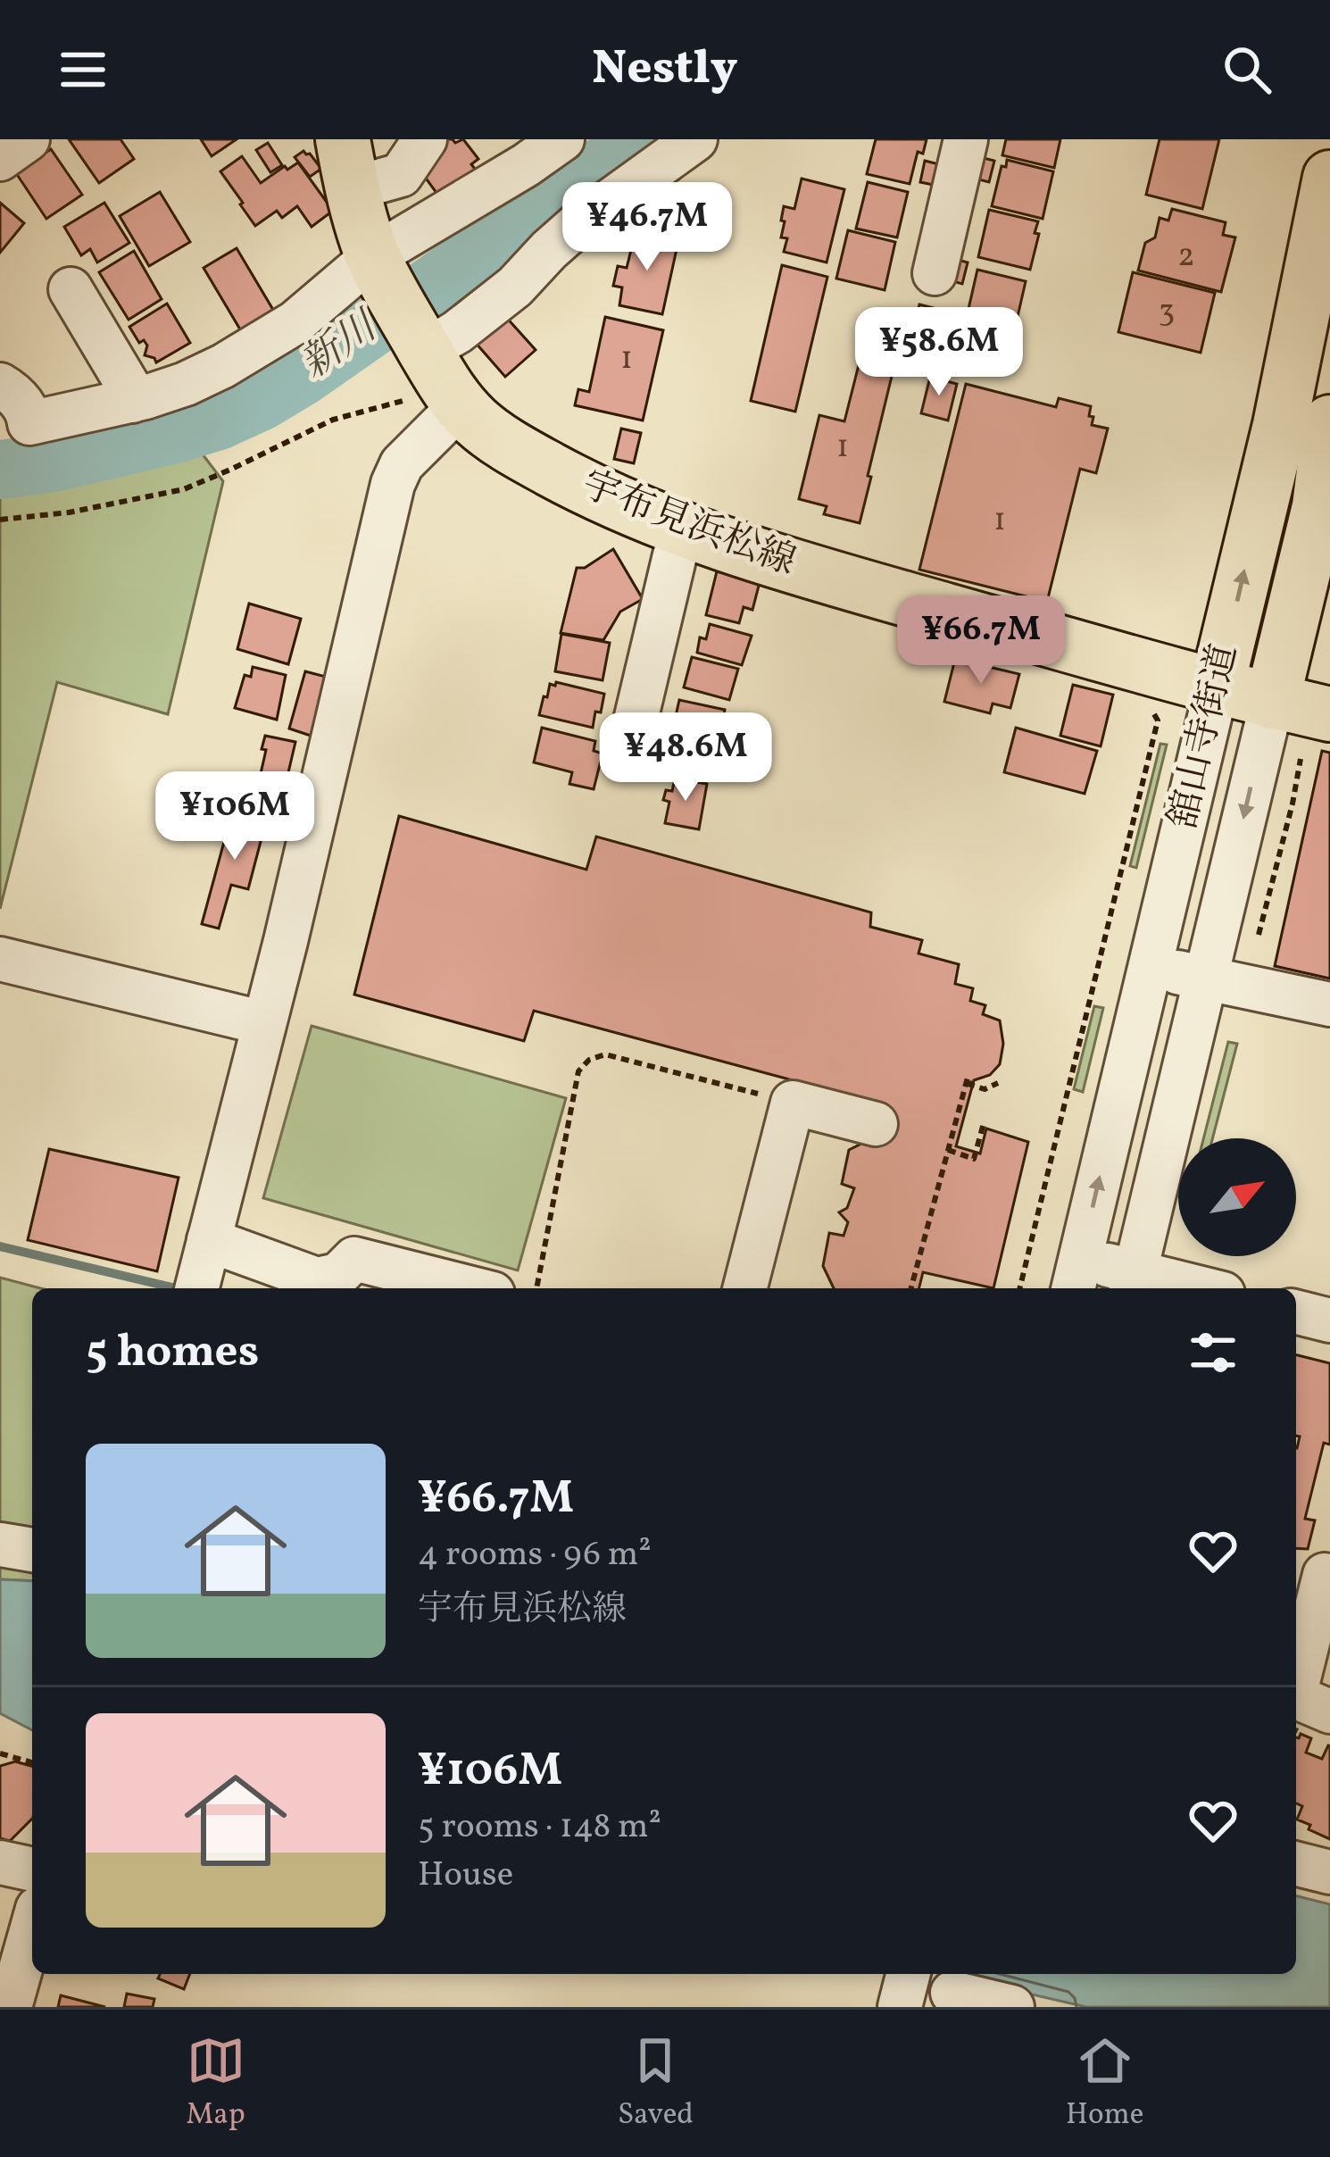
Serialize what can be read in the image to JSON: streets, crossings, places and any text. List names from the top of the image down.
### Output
{
  "streets": {
    "main road": ["宇布見浜松線", "舘山寺街道"]
  },
  "crossings": [
    ["宇布見浜松線", "舘山寺街道"]
  ],
  "water": ["新川"],
  "house_numbers": [
    "2",
    "3",
    "1",
    "1",
    "1"
  ],
  "north": "top right",
  "page": {
    "header": "Nestly",
    "price": [
      "¥46.7M",
      "¥58.6M",
      "¥66.7M",
      "¥48.6M",
      "¥106M"
    ],
    "heading": "5 homes",
    "list": [
      {
        "name": "¥66.7M",
        "note": "4 rooms · 96 m² · 宇布見浜松線"
      },
      {
        "name": "¥106M",
        "note": "5 rooms · 148 m² · House"
      }
    ],
    "tabs": ["Map", "Saved", "Home"]
  }
}
